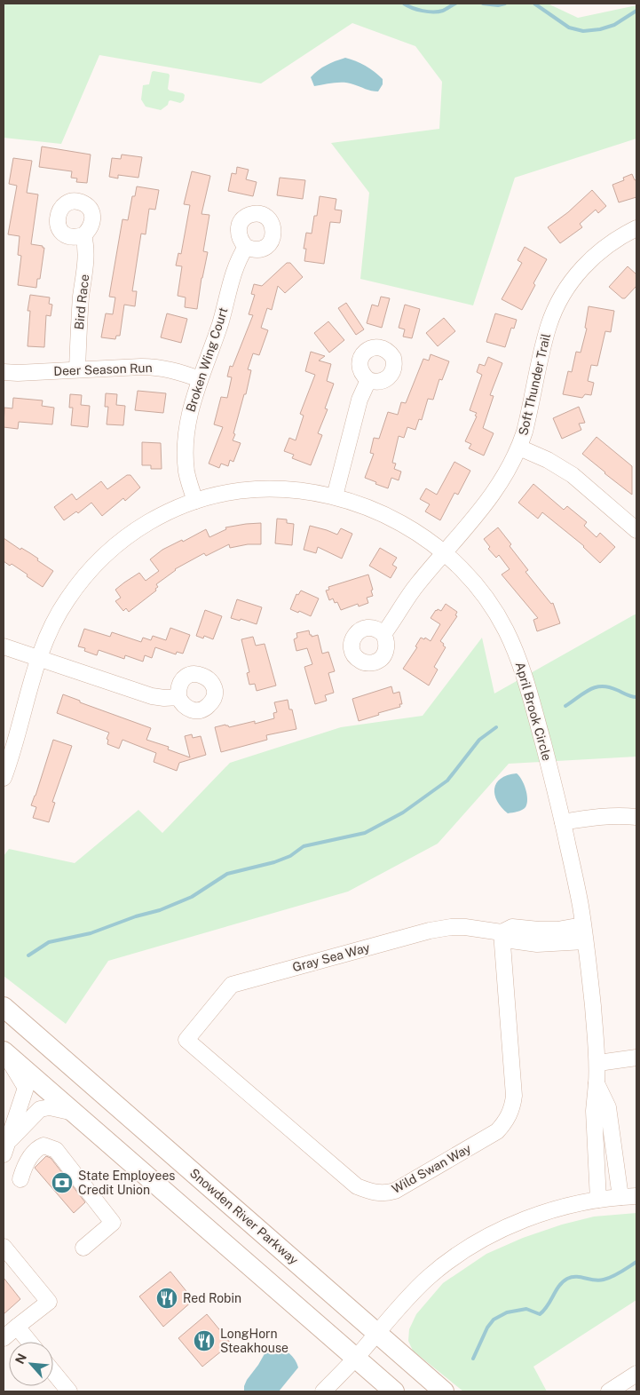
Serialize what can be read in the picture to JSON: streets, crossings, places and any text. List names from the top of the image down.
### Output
{
  "streets": {
    "main road": ["Snowden River Parkway"],
    "street": [
      "Bird Race",
      "Broken Wing Court",
      "Deer Season Run",
      "Soft Thunder Trail",
      "April Brook Circle",
      "Gray Sea Way",
      "Wild Swan Way"
    ]
  },
  "crossings": [
    ["Bird Race", "Deer Season Run"],
    ["Broken Wing Court", "Deer Season Run"],
    ["Broken Wing Court", "April Brook Circle"],
    ["Soft Thunder Trail", "April Brook Circle"],
    ["April Brook Circle", "Gray Sea Way"],
    ["Gray Sea Way", "Wild Swan Way"]
  ],
  "places": {
    "bank": ["State Employees Credit Union"],
    "restaurant": ["Red Robin", "LongHorn Steakhouse"]
  },
  "north": "top left"
}
